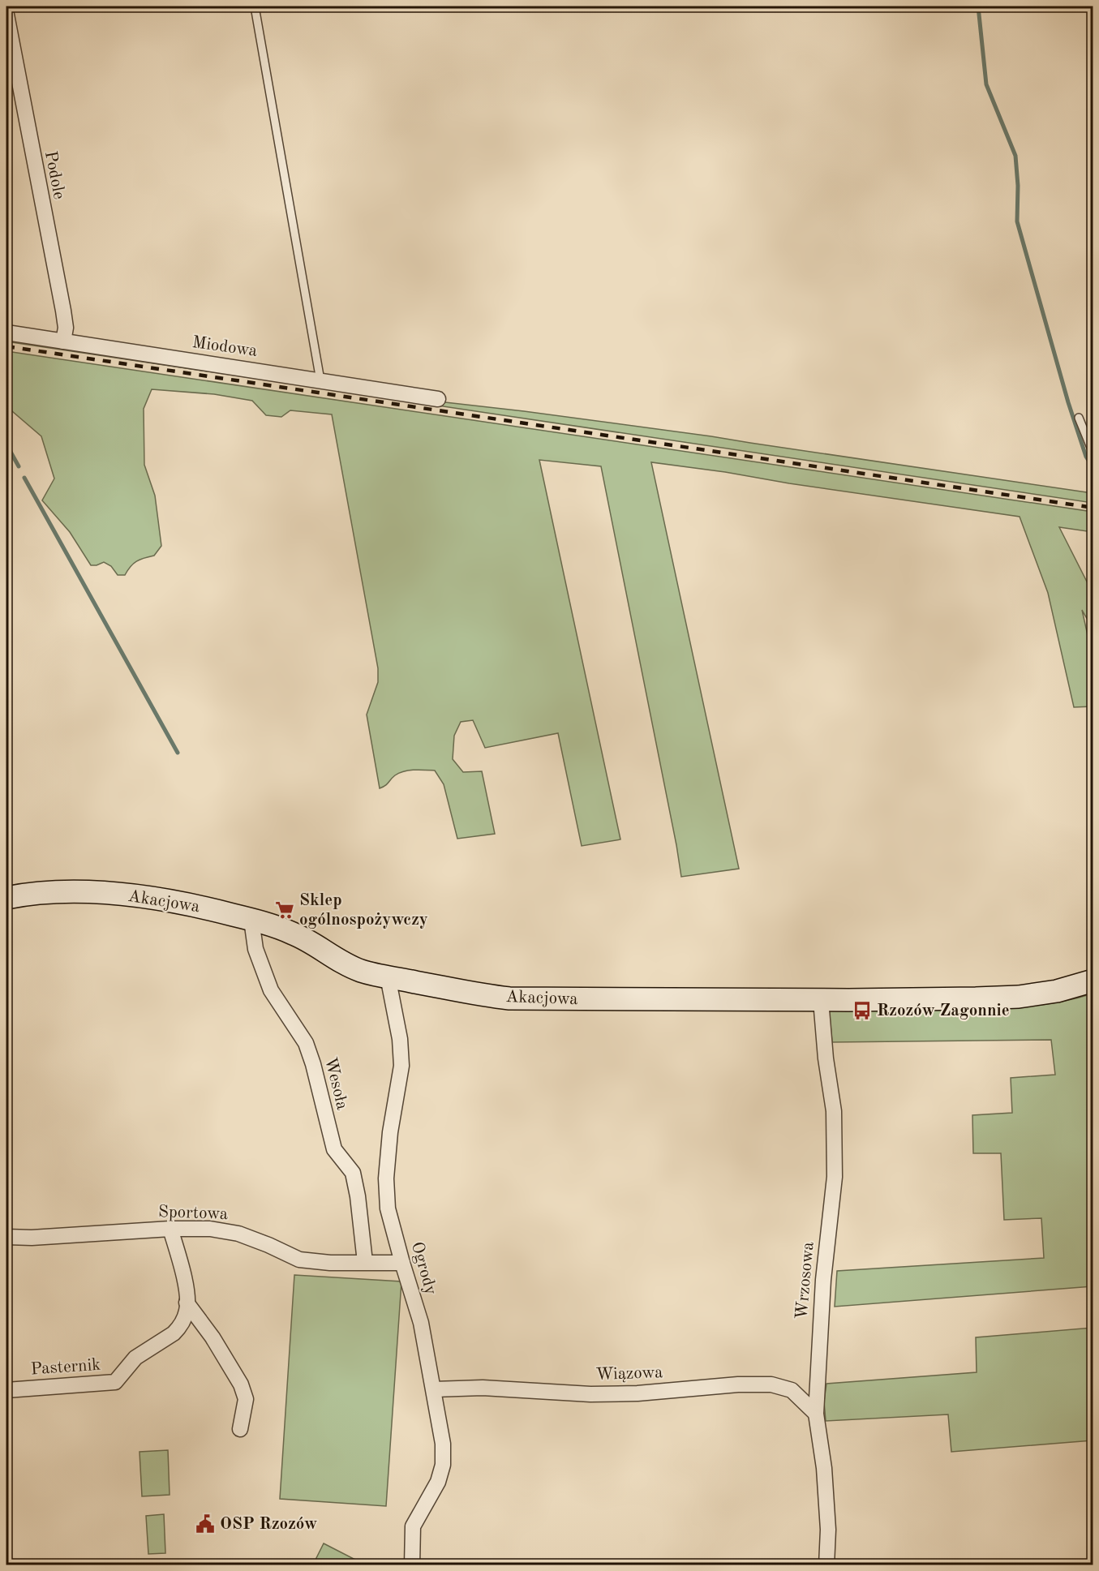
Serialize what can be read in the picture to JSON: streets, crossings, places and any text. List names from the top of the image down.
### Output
{
  "streets": {
    "street": [
      "Podole",
      "Miodowa",
      "Akacjowa",
      "Wesoła",
      "Sportowa",
      "Ogrody",
      "Wrzosowa",
      "Pasternik",
      "Wiązowa"
    ]
  },
  "crossings": [
    ["Podole", "Miodowa"],
    ["Akacjowa", "Wesoła"],
    ["Akacjowa", "Ogrody"],
    ["Akacjowa", "Wrzosowa"],
    ["Wesoła", "Sportowa"],
    ["Sportowa", "Ogrody"],
    ["Sportowa", "Pasternik"],
    ["Ogrody", "Wiązowa"],
    ["Wrzosowa", "Wiązowa"]
  ],
  "places": {
    "supermarket": ["Sklep ogólnospożywczy"],
    "bus stop": ["Rzozów Zagonnie"],
    "public building": ["OSP Rzozów"]
  }
}
